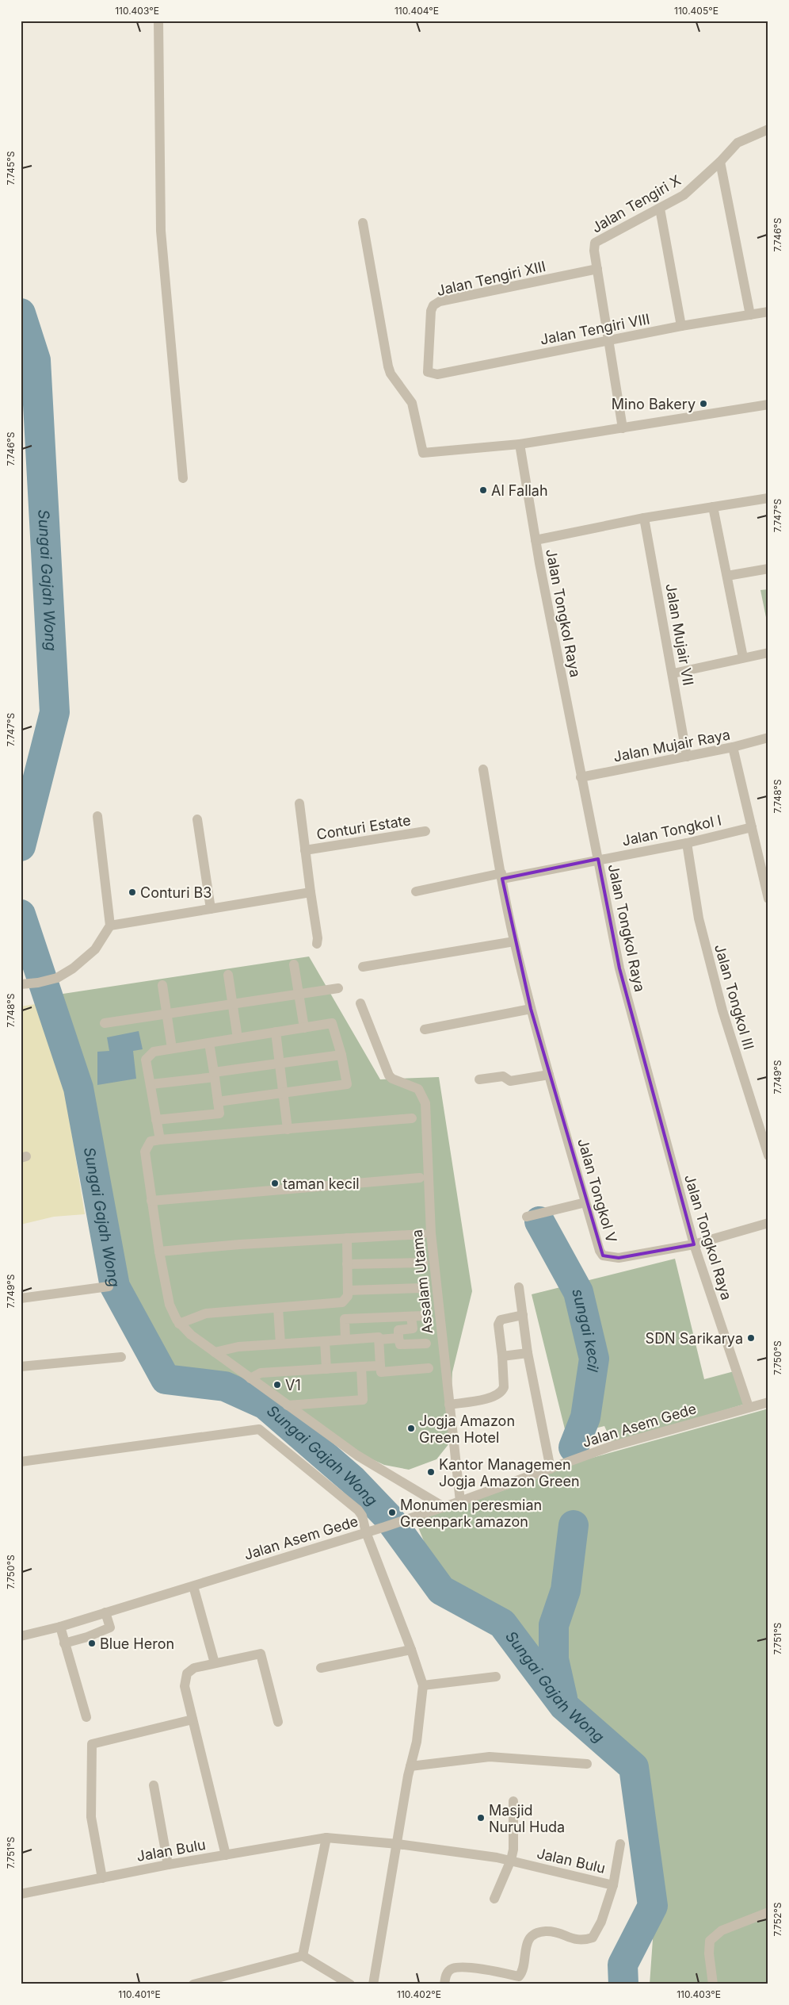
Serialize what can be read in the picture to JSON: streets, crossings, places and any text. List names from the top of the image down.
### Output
{
  "streets": {
    "street": [
      "Jalan Tengiri X",
      "Jalan Tengiri XIII",
      "Jalan Tengiri VIII",
      "Jalan Tongkol Raya",
      "Jalan Mujair VII",
      "Jalan Mujair Raya",
      "Conturi Estate",
      "Jalan Tongkol I",
      "Jalan Tongkol III",
      "Jalan Tongkol V",
      "Assalam Utama",
      "Jalan Asem Gede",
      "Jalan Bulu"
    ]
  },
  "crossings": [
    ["Jalan Tengiri X", "Jalan Tengiri XIII"],
    ["Jalan Tengiri XIII", "Jalan Tengiri VIII"],
    ["Jalan Tongkol Raya", "Jalan Mujair Raya"],
    ["Jalan Tongkol Raya", "Jalan Tongkol I"],
    ["Jalan Tongkol Raya", "Jalan Tongkol V"],
    ["Jalan Tongkol Raya", "Jalan Asem Gede"],
    ["Jalan Mujair VII", "Jalan Mujair Raya"],
    ["Jalan Tongkol I", "Jalan Tongkol III"],
    ["Jalan Tongkol I", "Jalan Tongkol V"],
    ["Assalam Utama", "Jalan Asem Gede"]
  ],
  "water": ["Sungai Gajah Wong", "sungai kecil"],
  "places": [
    "Mino Bakery",
    "Al Fallah",
    "Conturi B3",
    "taman kecil",
    "SDN Sarikarya",
    "V1",
    "Jogja Amazon Green Hotel",
    "Kantor Managemen Jogja Amazon Green",
    "Monumen peresmian Greenpark amazon",
    "Blue Heron",
    "Masjid Nurul Huda"
  ],
  "coordinates": [
    "110.403°E",
    "110.404°E",
    "110.405°E",
    "7.745°S",
    "7.746°S",
    "7.747°S",
    "7.748°S",
    "7.749°S",
    "7.750°S",
    "7.751°S",
    "7.752°S",
    "110.401°E",
    "110.402°E"
  ]
}
